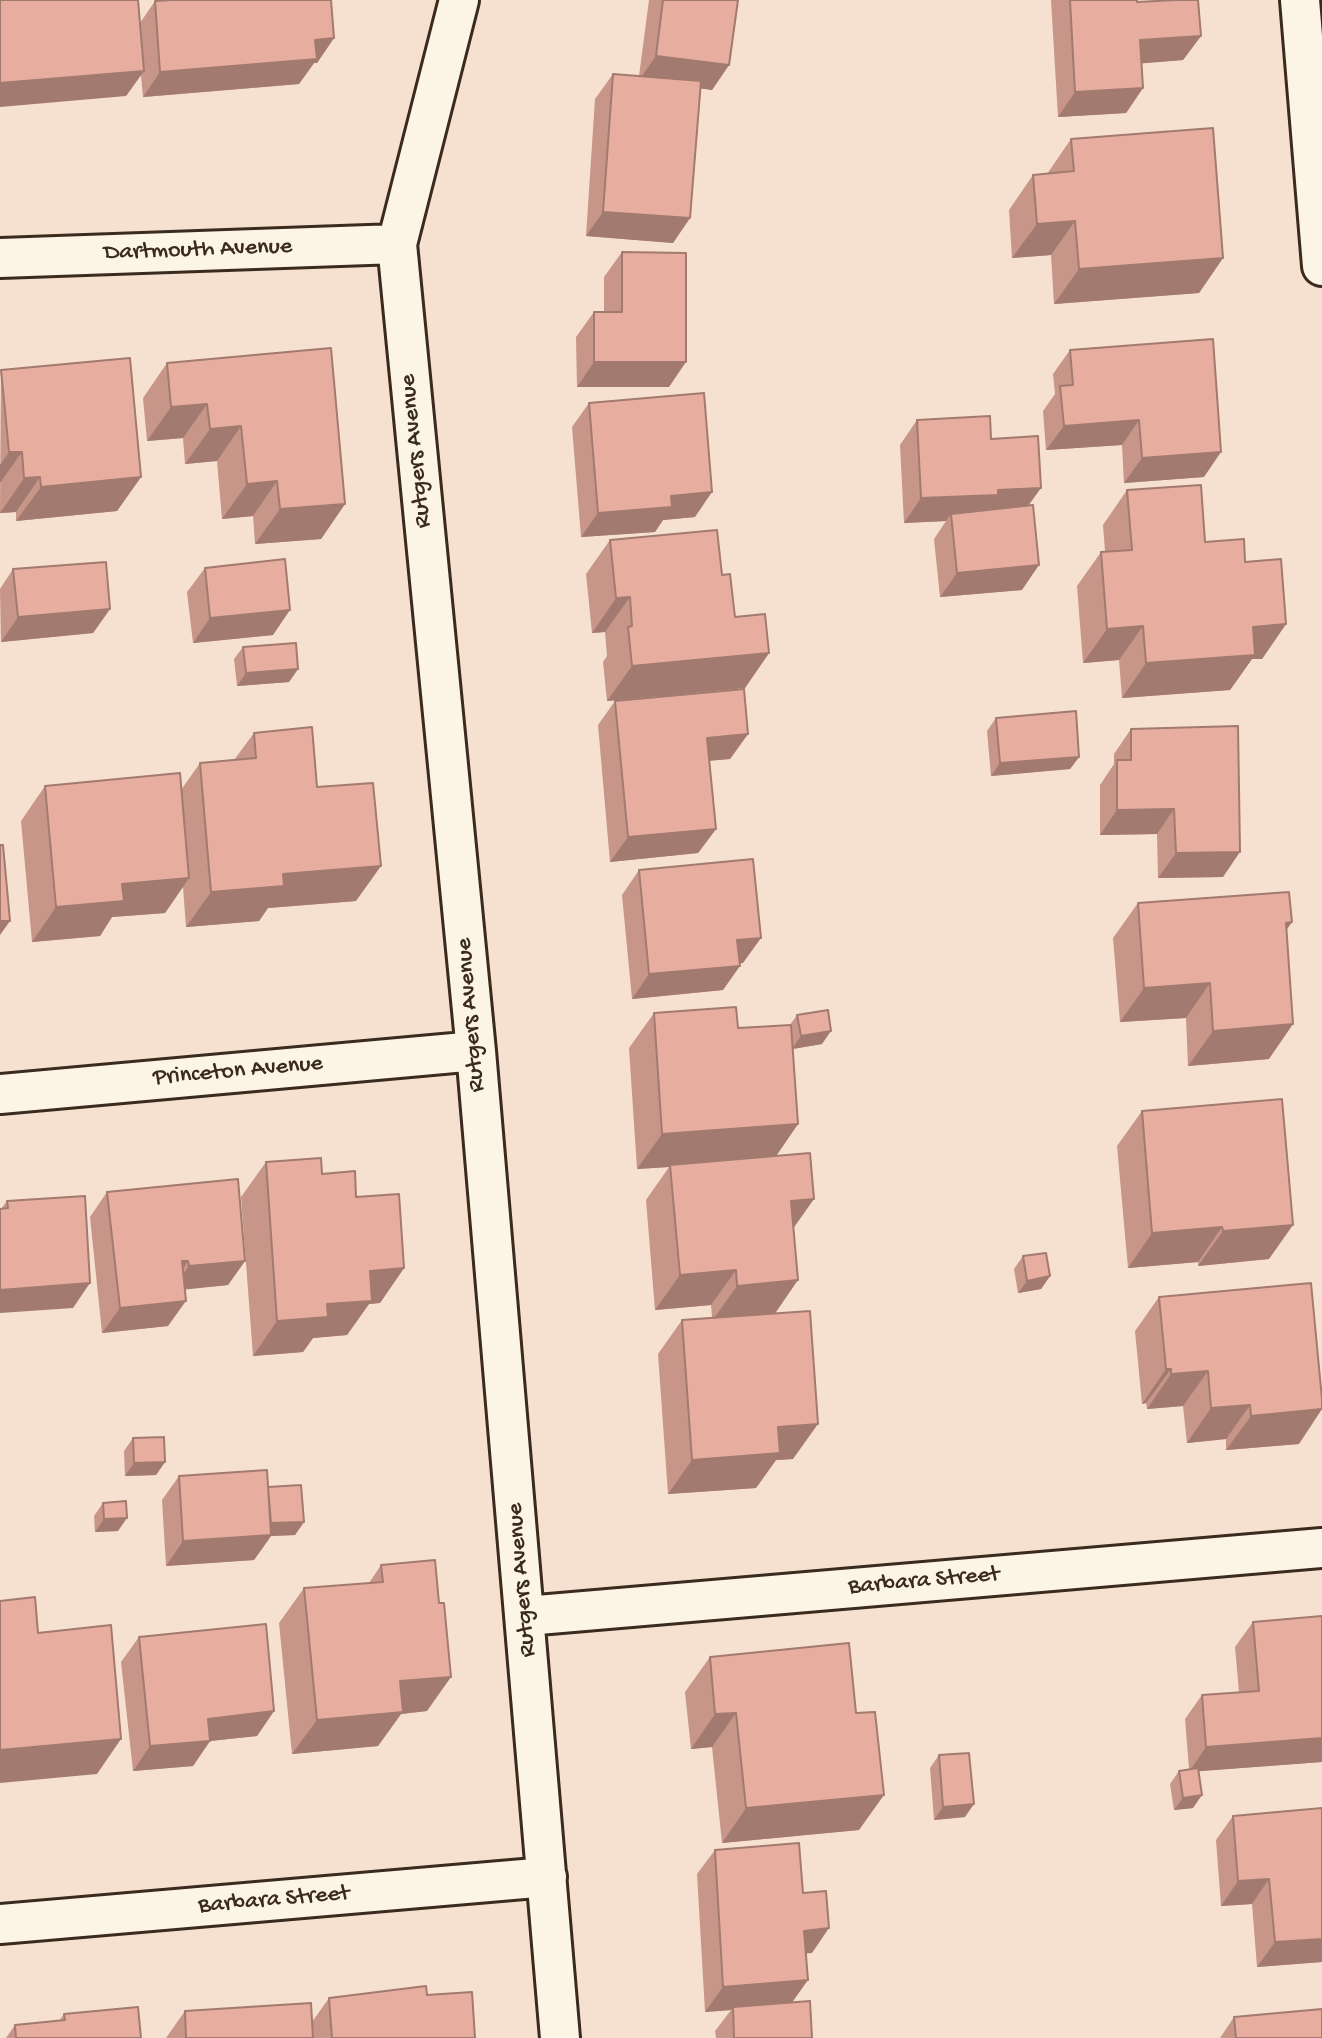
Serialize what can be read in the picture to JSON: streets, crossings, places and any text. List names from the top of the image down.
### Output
{
  "streets": {
    "street": [
      "Dartmouth Avenue",
      "Rutgers Avenue",
      "Princeton Avenue",
      "Barbara Street"
    ]
  },
  "crossings": [
    ["Dartmouth Avenue", "Rutgers Avenue"],
    ["Rutgers Avenue", "Princeton Avenue"],
    ["Rutgers Avenue", "Barbara Street"]
  ]
}
